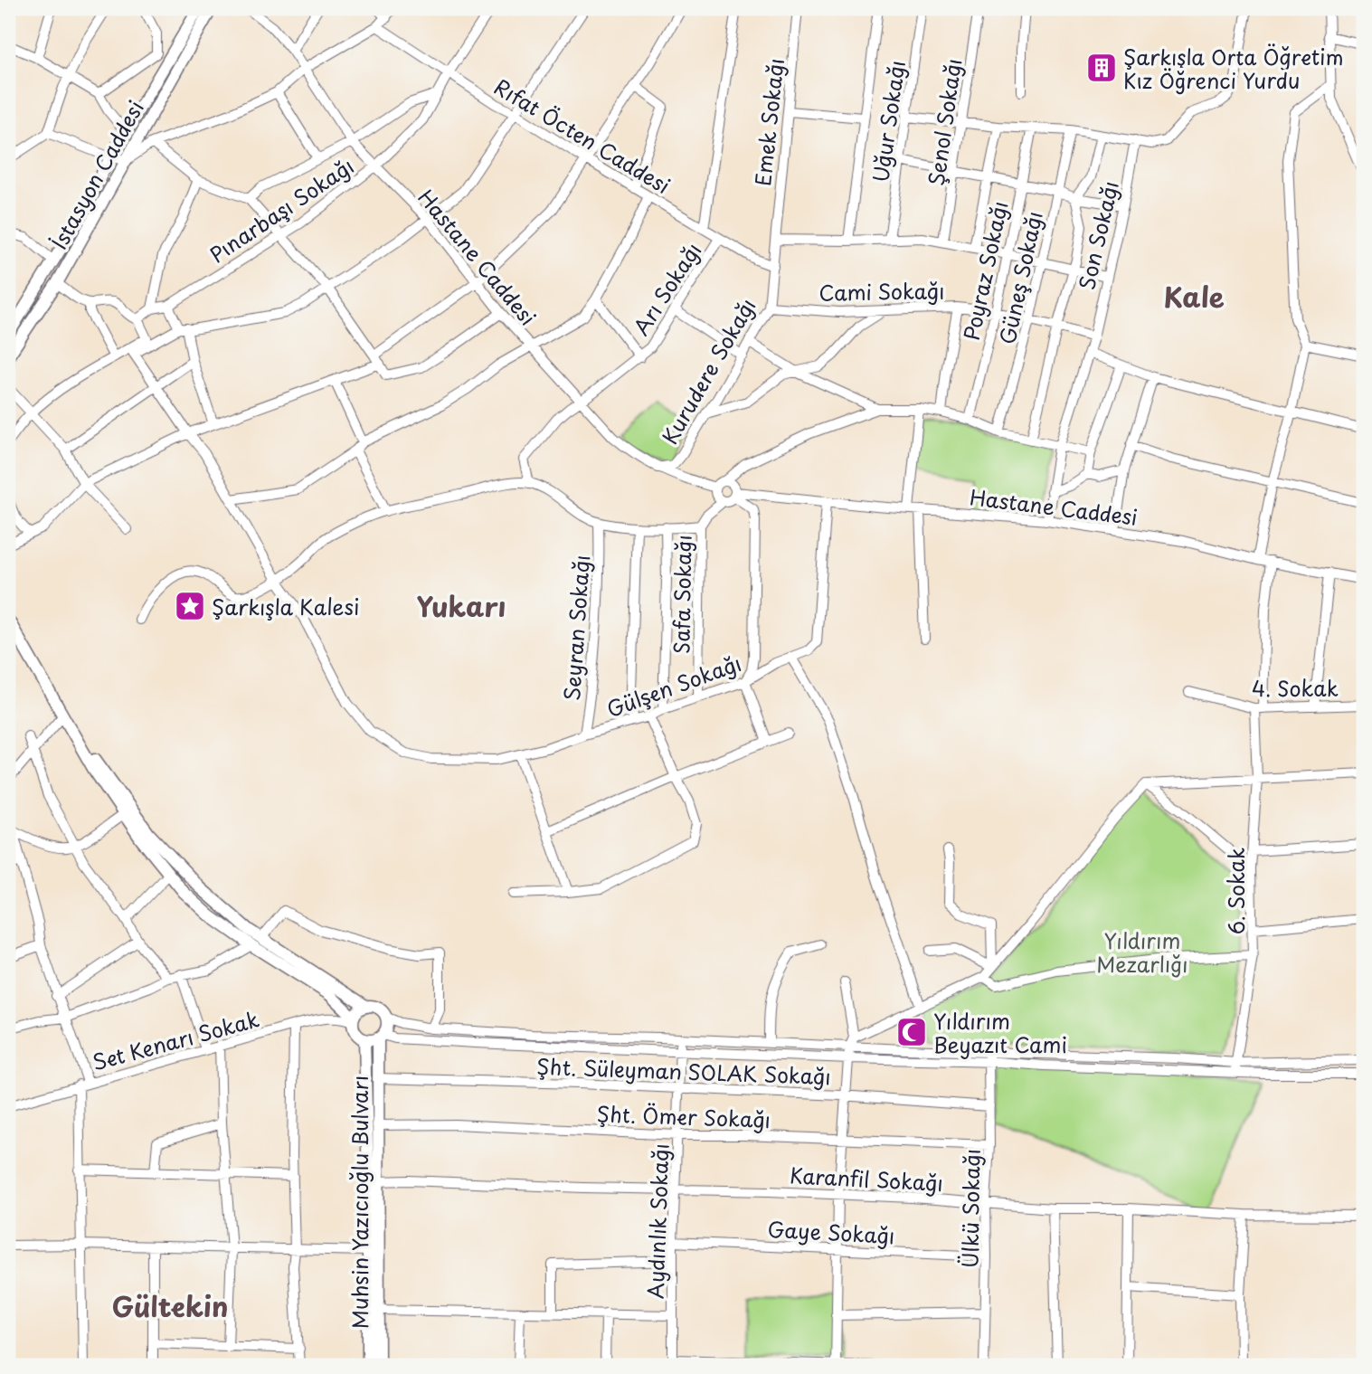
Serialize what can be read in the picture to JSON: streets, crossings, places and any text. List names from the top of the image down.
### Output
{
  "streets": {
    "main road": ["İstasyon Caddesi", "Muhsin Yazıcıoğlu Bulvarı"],
    "street": [
      "Uğur Sokağı",
      "Emek Sokağı",
      "Şenol Sokağı",
      "Rıfat Öcten Caddesi",
      "Pınarbaşı Sokağı",
      "Son Sokağı",
      "Hastane Caddesi",
      "Poyraz Sokağı",
      "Güneş Sokağı",
      "Arı Sokağı",
      "Cami Sokağı",
      "Kurudere Sokağı",
      "Safa Sokağı",
      "Seyran Sokağı",
      "Gülşen Sokağı",
      "4. Sokak",
      "6. Sokak",
      "Set Kenarı Sokak",
      "Şht. Süleyman SOLAK Sokağı",
      "Şht. Ömer Sokağı",
      "Karanfil Sokağı",
      "Ülkü Sokağı",
      "Aydınlık Sokağı",
      "Gaye Sokağı"
    ]
  },
  "crossings": [
    ["Emek Sokağı", "Kurudere Sokağı"],
    ["Rıfat Öcten Caddesi", "Pınarbaşı Sokağı"],
    ["Rıfat Öcten Caddesi", "Arı Sokağı"],
    ["Rıfat Öcten Caddesi", "Kurudere Sokağı"],
    ["Pınarbaşı Sokağı", "Hastane Caddesi"],
    ["Son Sokağı", "Hastane Caddesi"],
    ["Son Sokağı", "Cami Sokağı"],
    ["Hastane Caddesi", "Arı Sokağı"],
    ["Hastane Caddesi", "Kurudere Sokağı"],
    ["Hastane Caddesi", "Safa Sokağı"],
    ["Hastane Caddesi", "Gülşen Sokağı"],
    ["Hastane Caddesi", "6. Sokak"],
    ["Poyraz Sokağı", "Cami Sokağı"],
    ["Güneş Sokağı", "Cami Sokağı"],
    ["Cami Sokağı", "Kurudere Sokağı"],
    ["Safa Sokağı", "Gülşen Sokağı"],
    ["Seyran Sokağı", "Gülşen Sokağı"],
    ["4. Sokak", "6. Sokak"],
    ["Set Kenarı Sokak", "Muhsin Yazıcıoğlu Bulvarı"],
    ["Şht. Süleyman SOLAK Sokağı", "Muhsin Yazıcıoğlu Bulvarı"],
    ["Şht. Süleyman SOLAK Sokağı", "Ülkü Sokağı"],
    ["Şht. Süleyman SOLAK Sokağı", "Aydınlık Sokağı"],
    ["Şht. Ömer Sokağı", "Muhsin Yazıcıoğlu Bulvarı"],
    ["Şht. Ömer Sokağı", "Ülkü Sokağı"],
    ["Şht. Ömer Sokağı", "Aydınlık Sokağı"],
    ["Karanfil Sokağı", "Muhsin Yazıcıoğlu Bulvarı"],
    ["Karanfil Sokağı", "Ülkü Sokağı"],
    ["Karanfil Sokağı", "Aydınlık Sokağı"],
    ["Ülkü Sokağı", "Gaye Sokağı"],
    ["Aydınlık Sokağı", "Gaye Sokağı"]
  ],
  "districts": ["Kale", "Yukarı", "Gültekin"],
  "parks": ["Yıldırım Mezarlığı"],
  "places": {
    "building": ["Şarkışla Orta Öğretim Kız Öğrenci Yurdu"],
    "place": ["Şarkışla Kalesi"],
    "mosque": ["Yıldırım Beyazıt Cami"]
  }
}
